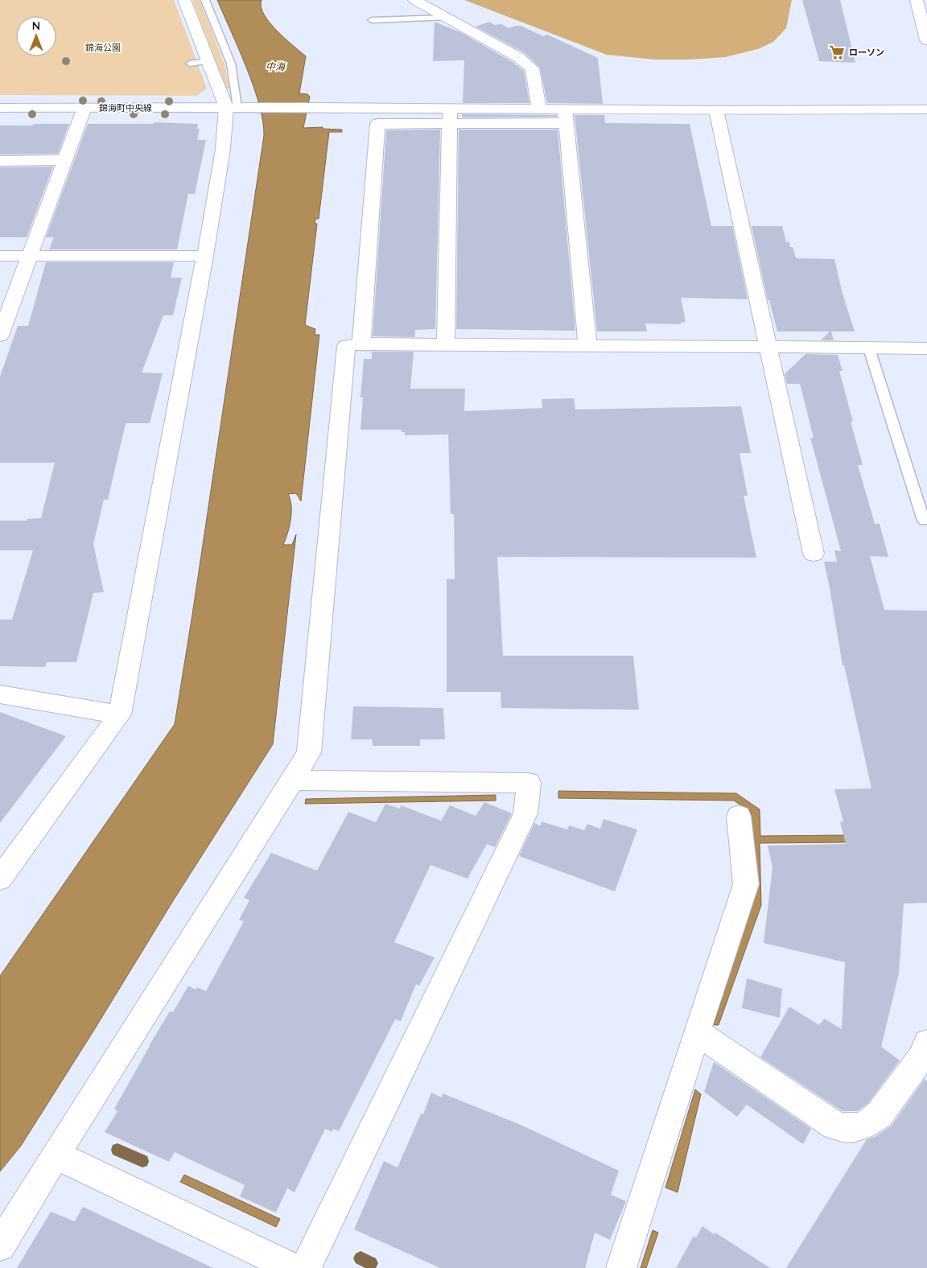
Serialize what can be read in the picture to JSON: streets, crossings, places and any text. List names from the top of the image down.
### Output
{
  "streets": {
    "main road": ["錦海町中央線"]
  },
  "water": ["中海"],
  "parks": ["錦海公園"],
  "places": {
    "supermarket": ["ローソン"]
  },
  "north": "top"
}
